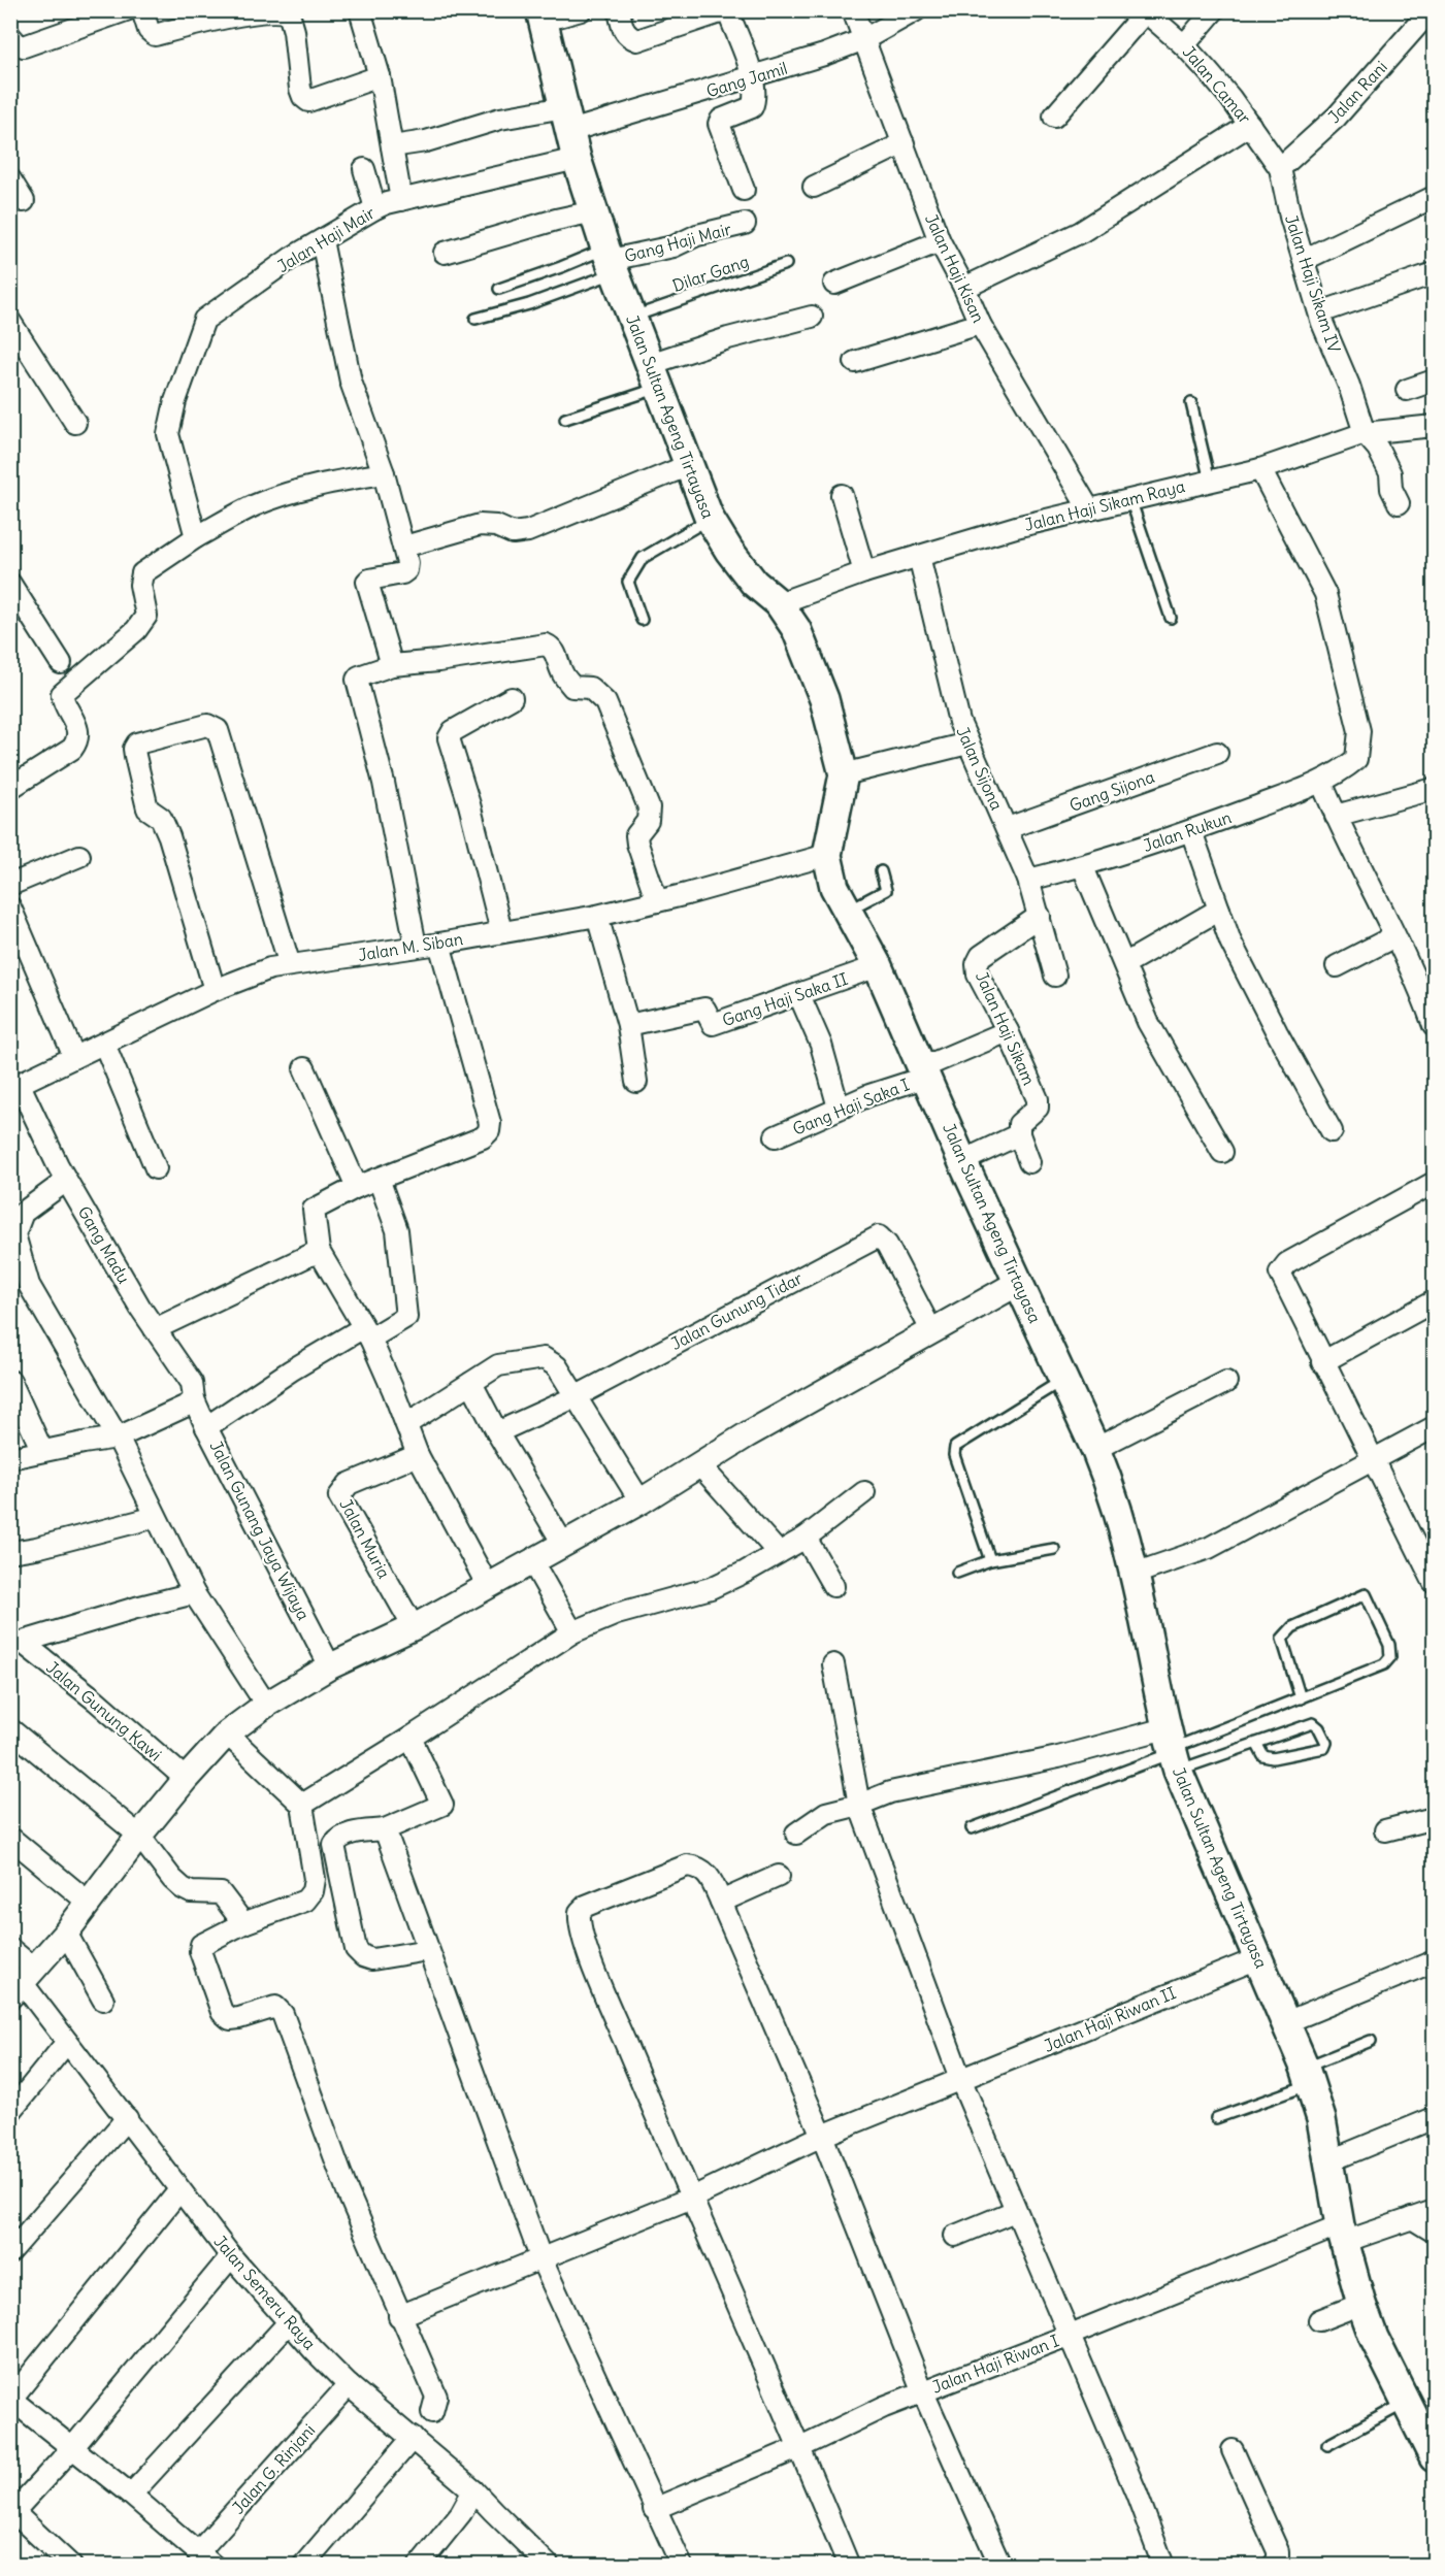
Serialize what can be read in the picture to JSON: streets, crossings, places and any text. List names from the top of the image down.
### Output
{
  "streets": {
    "main road": ["Jalan Sultan Ageng Tirtayasa"],
    "street": [
      "Gang Jamil",
      "Jalan Camar",
      "Jalan Rani",
      "Jalan Haji Mair",
      "Gang Haji Mair",
      "Jalan Haji Kisan",
      "Jalan Haji Sikam IV",
      "Jalan Haji Sikam Raya",
      "Jalan Sijona",
      "Gang Sijona",
      "Jalan Rukun",
      "Jalan M. Siban",
      "Gang Haji Saka II",
      "Jalan Haji Sikam",
      "Gang Haji Saka I",
      "Gang Madu",
      "Jalan Gunung Tidar",
      "Jalan Gunang Jaya Wijaya",
      "Jalan Muria",
      "Jalan Gunung Kawi",
      "Jalan Haji Riwan II",
      "Jalan Semeru Raya",
      "Jalan Haji Riwan I",
      "Jalan G. Rinjani"
    ],
    "lane": ["Dilar Gang"]
  },
  "crossings": [
    ["Gang Jamil", "Jalan Haji Kisan"],
    ["Gang Jamil", "Jalan Sultan Ageng Tirtayasa"],
    ["Jalan Camar", "Jalan Rani"],
    ["Jalan Camar", "Jalan Haji Sikam IV"],
    ["Jalan Rani", "Jalan Haji Sikam IV"],
    ["Jalan Haji Mair", "Jalan Sultan Ageng Tirtayasa"],
    ["Gang Haji Mair", "Jalan Sultan Ageng Tirtayasa"],
    ["Jalan Haji Kisan", "Jalan Haji Sikam Raya"],
    ["Dilar Gang", "Jalan Sultan Ageng Tirtayasa"],
    ["Jalan Haji Sikam IV", "Jalan Haji Sikam Raya"],
    ["Jalan Sultan Ageng Tirtayasa", "Jalan Haji Sikam Raya"],
    ["Jalan Sultan Ageng Tirtayasa", "Jalan M. Siban"],
    ["Jalan Sultan Ageng Tirtayasa", "Gang Haji Saka II"],
    ["Jalan Sultan Ageng Tirtayasa", "Gang Haji Saka I"],
    ["Jalan Sultan Ageng Tirtayasa", "Jalan Haji Riwan II"],
    ["Jalan Sultan Ageng Tirtayasa", "Jalan Haji Riwan I"],
    ["Jalan Haji Sikam Raya", "Jalan Sijona"],
    ["Jalan Haji Sikam Raya", "Jalan Rukun"],
    ["Jalan Sijona", "Gang Sijona"],
    ["Jalan Sijona", "Jalan Rukun"],
    ["Jalan Sijona", "Jalan Haji Sikam"],
    ["Jalan M. Siban", "Gang Madu"],
    ["Jalan Haji Sikam", "Gang Haji Saka I"],
    ["Gang Madu", "Jalan Gunang Jaya Wijaya"],
    ["Jalan Semeru Raya", "Jalan G. Rinjani"]
  ]
}
